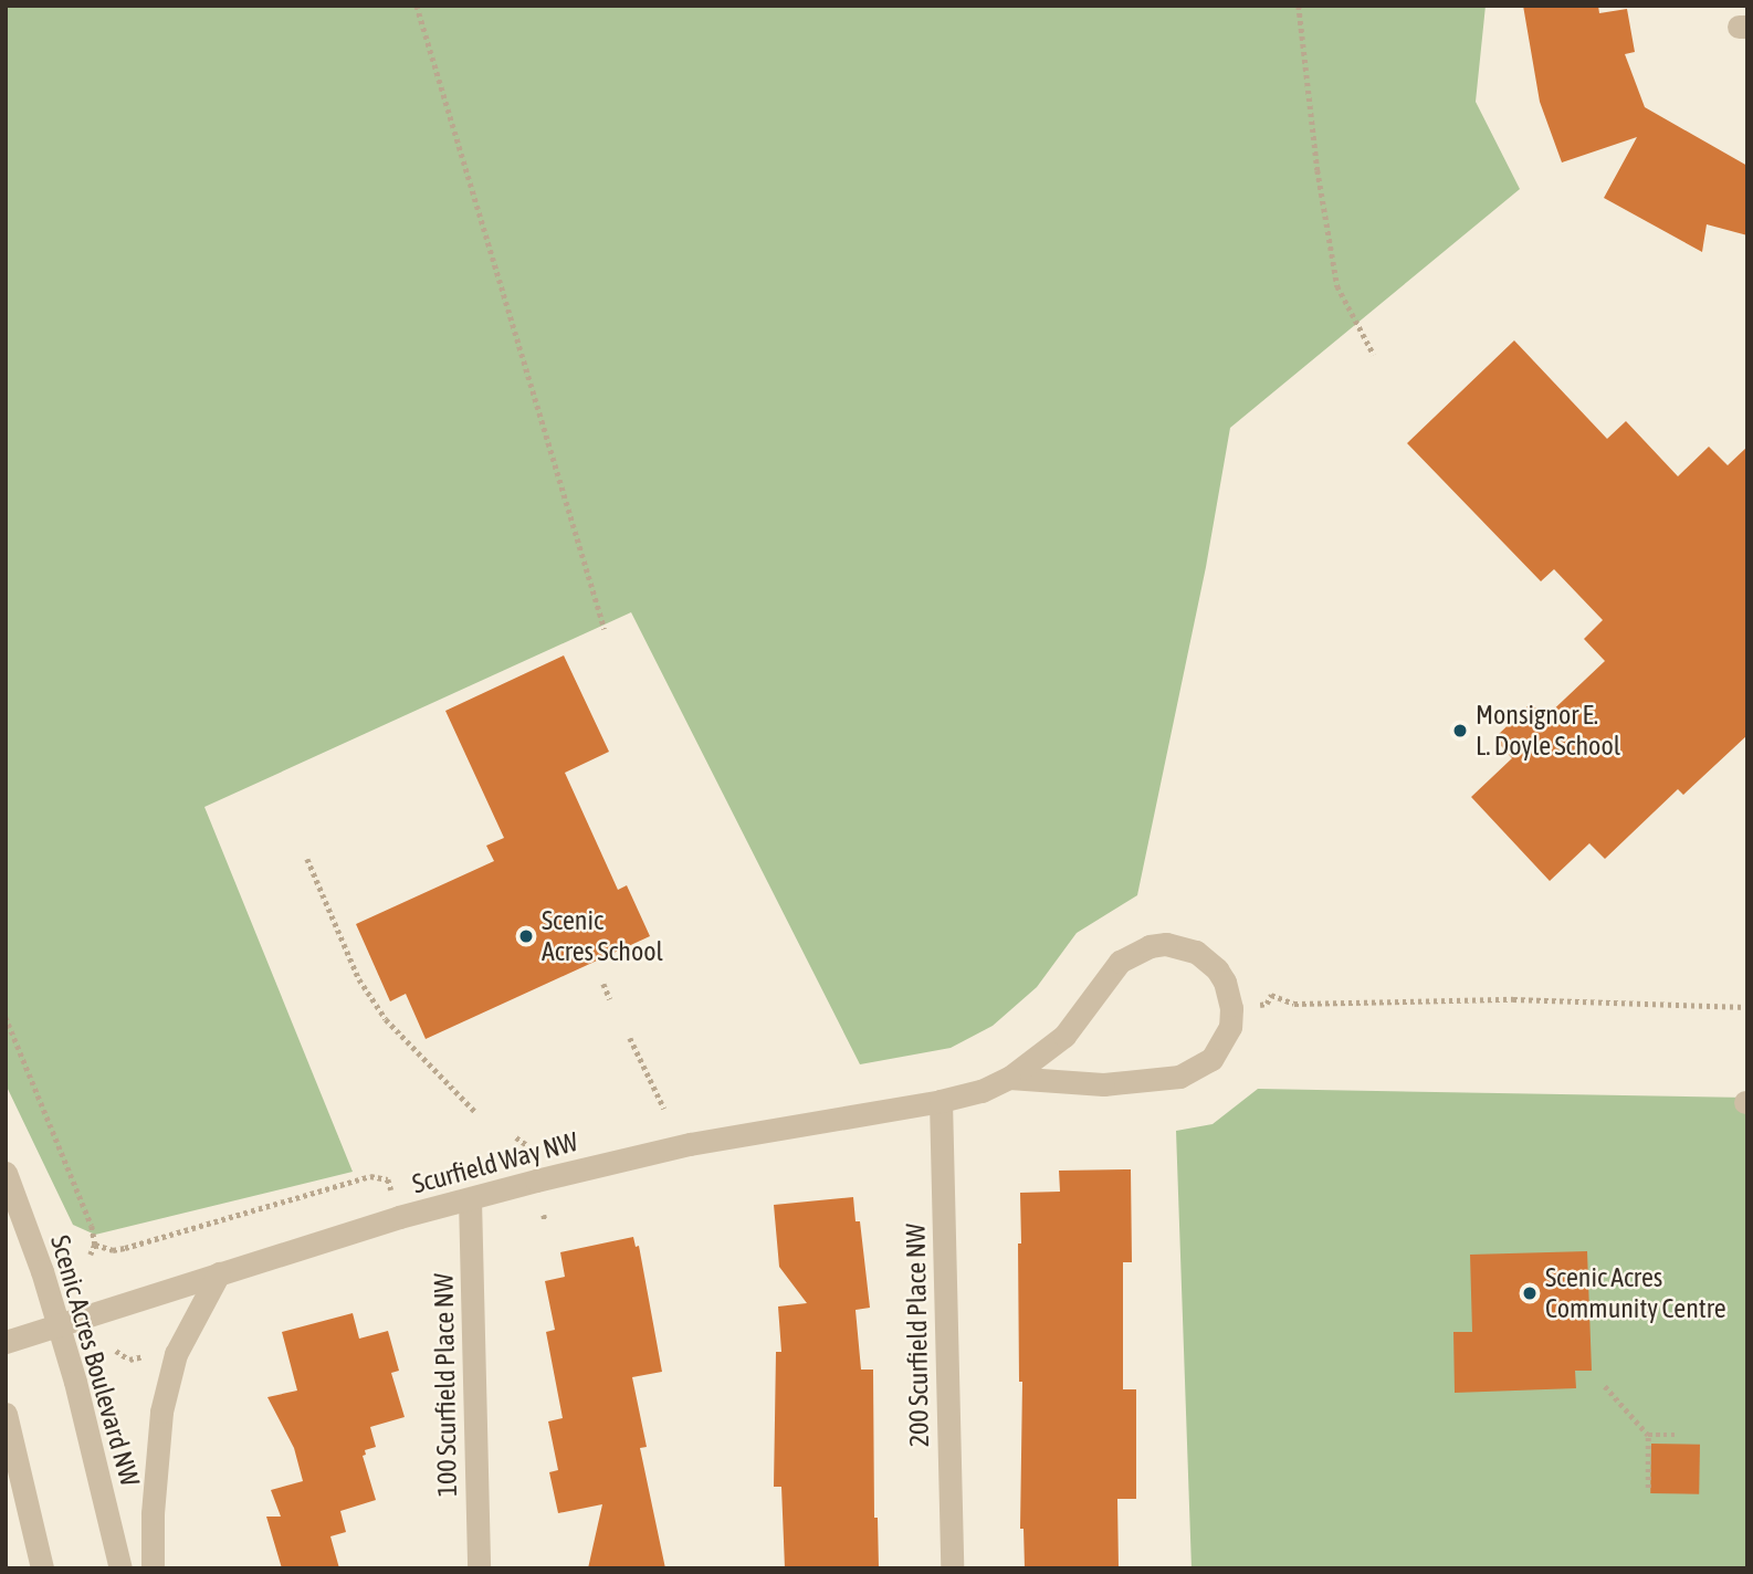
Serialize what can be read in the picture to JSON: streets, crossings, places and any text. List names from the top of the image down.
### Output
{
  "streets": {
    "street": [
      "Scurfield Way NW",
      "200 Scurfield Place NW",
      "Scenic Acres Boulevard NW",
      "100 Scurfield Place NW"
    ]
  },
  "crossings": [
    ["Scurfield Way NW", "200 Scurfield Place NW"],
    ["Scurfield Way NW", "Scenic Acres Boulevard NW"],
    ["Scurfield Way NW", "100 Scurfield Place NW"]
  ],
  "places": ["Monsignor E. L. Doyle School", "Scenic Acres School", "Scenic Acres Community Centre"]
}
